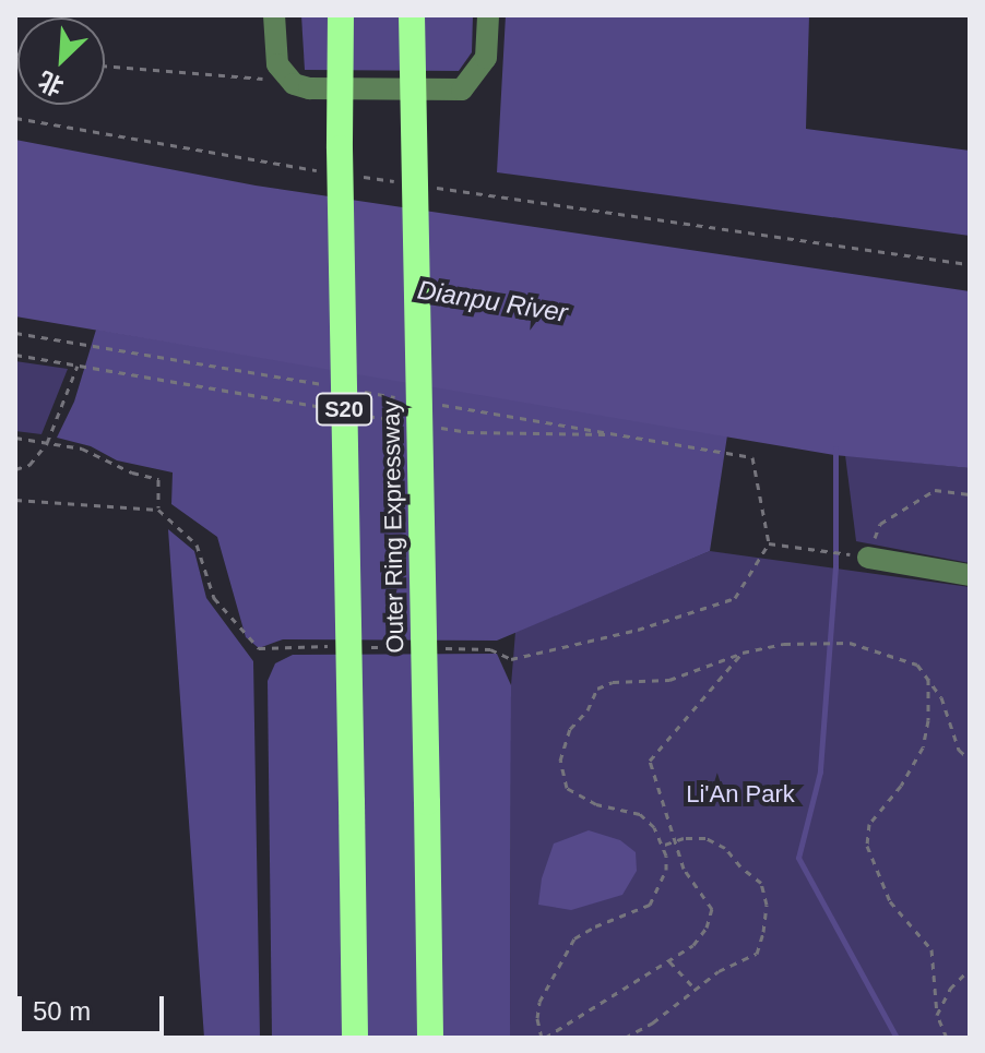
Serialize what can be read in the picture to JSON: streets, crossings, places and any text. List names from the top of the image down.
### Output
{
  "streets": {
    "highway": ["S20", "Outer Ring Expressway"]
  },
  "water": ["Dianpu River"],
  "parks": ["Li'An Park"],
  "scale_bar": "50 m",
  "north": "bottom left"
}
